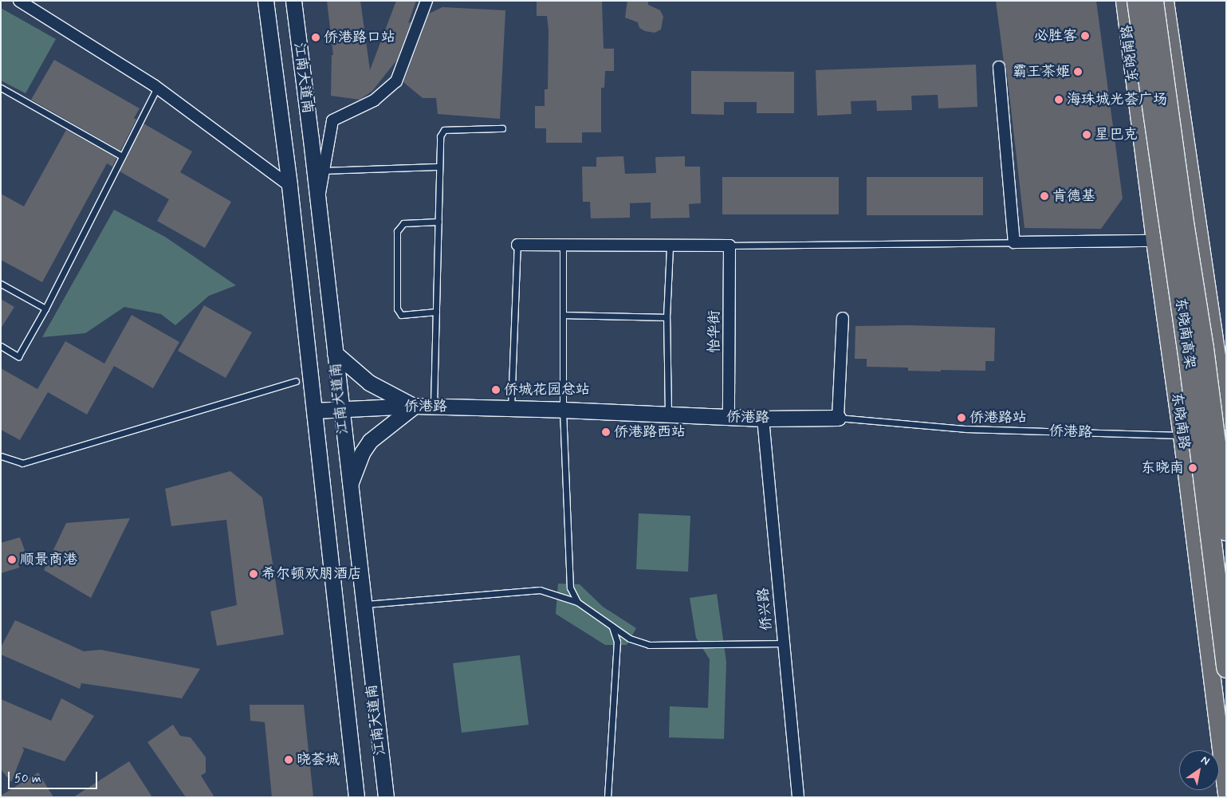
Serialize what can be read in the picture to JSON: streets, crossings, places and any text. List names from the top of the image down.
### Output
{
  "streets": {
    "highway": ["东晓南高架"],
    "main road": ["东晓南路", "江南大道南", "侨港路"],
    "street": ["怡华街", "侨兴路"]
  },
  "crossings": [
    ["东晓南路", "侨港路"],
    ["江南大道南", "侨港路"],
    ["怡华街", "侨港路"],
    ["侨港路", "侨兴路"]
  ],
  "places": [
    "必胜客",
    "侨港路口站",
    "霸王茶姬",
    "海珠城光荟广场",
    "星巴克",
    "肯德基",
    "侨城花园总站",
    "侨港路站",
    "侨港路西站",
    "东晓南",
    "顺景商港",
    "希尔顿欢朋酒店",
    "晓荟城"
  ],
  "scale_bar": "50 m",
  "north": "top right"
}
